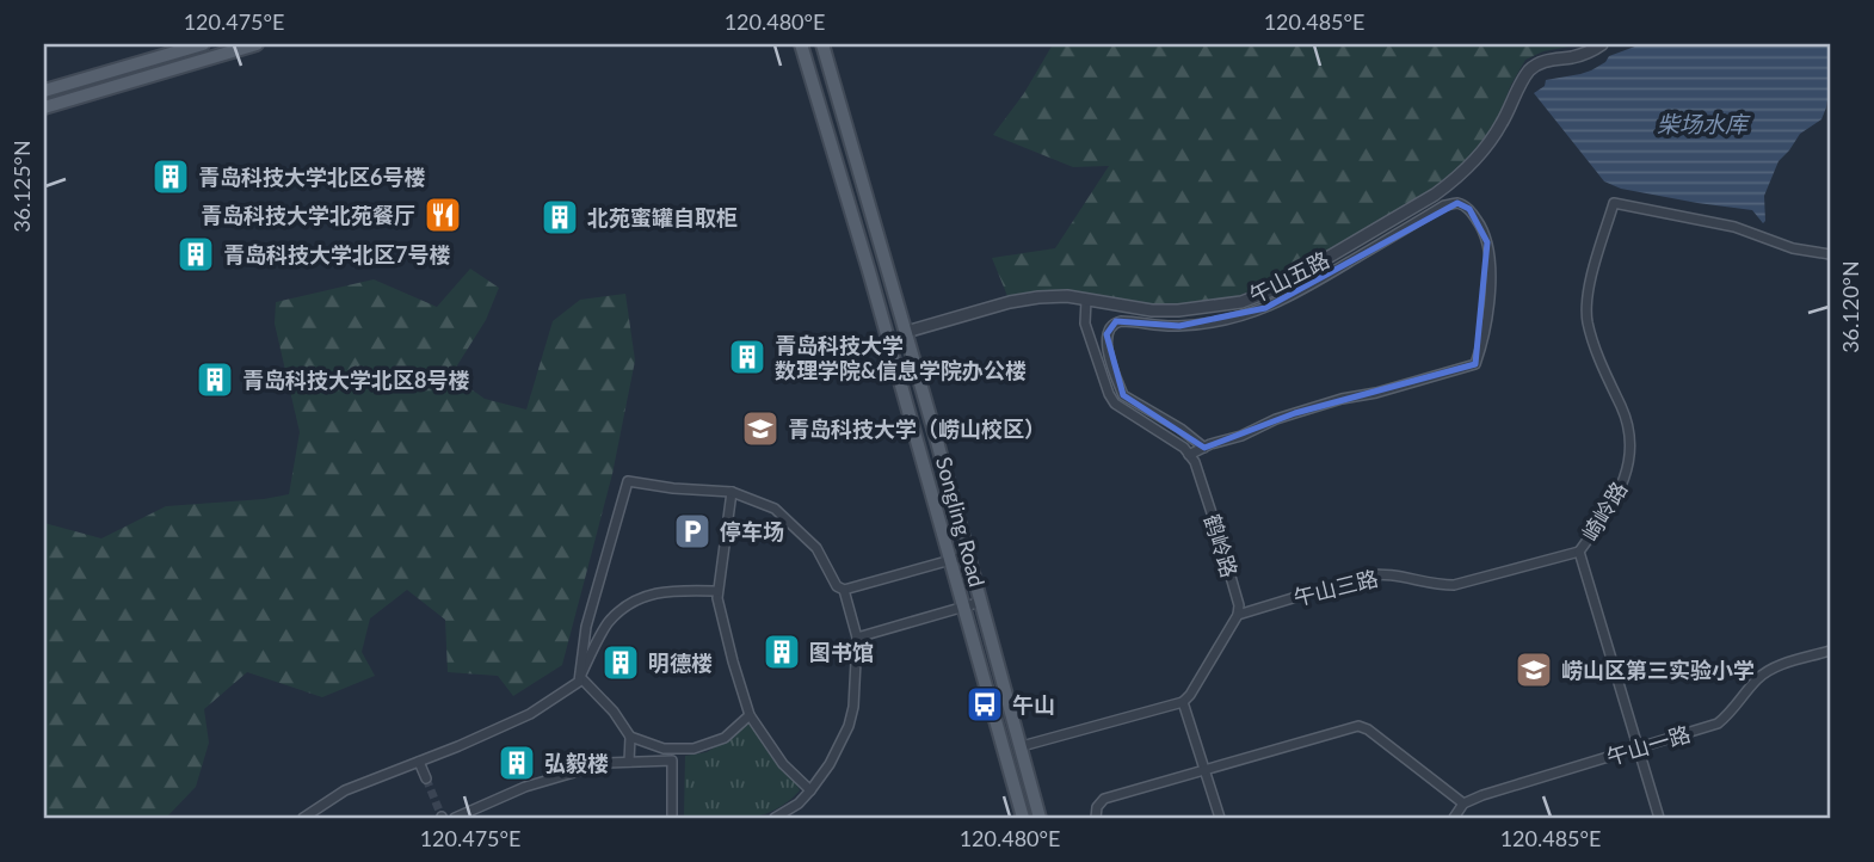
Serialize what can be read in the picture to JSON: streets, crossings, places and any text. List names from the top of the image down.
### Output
{
  "streets": {
    "main road": ["Songling Road"],
    "street": [
      "午山五路",
      "崎岭路",
      "鹤岭路",
      "午山三路",
      "午山一路"
    ]
  },
  "crossings": [
    ["午山五路", "Songling Road"],
    ["崎岭路", "午山三路"],
    ["崎岭路", "午山一路"],
    ["鹤岭路", "午山三路"]
  ],
  "water": ["柴场水库"],
  "places": {
    "building": [
      "青岛科技大学北区6号楼",
      "北苑蜜罐自取柜",
      "青岛科技大学北区7号楼",
      "青岛科技大学 数理学院&信息学院办公楼",
      "青岛科技大学北区8号楼",
      "图书馆",
      "明德楼",
      "弘毅楼"
    ],
    "restaurant": ["青岛科技大学北苑餐厅"],
    "school or university": ["青岛科技大学（崂山校区）", "崂山区第三实验小学"],
    "parking": ["停车场"],
    "bus stop": ["午山"]
  },
  "coordinates": [
    "120.475°E",
    "120.480°E",
    "120.485°E",
    "36.125°N",
    "36.120°N"
  ]
}
